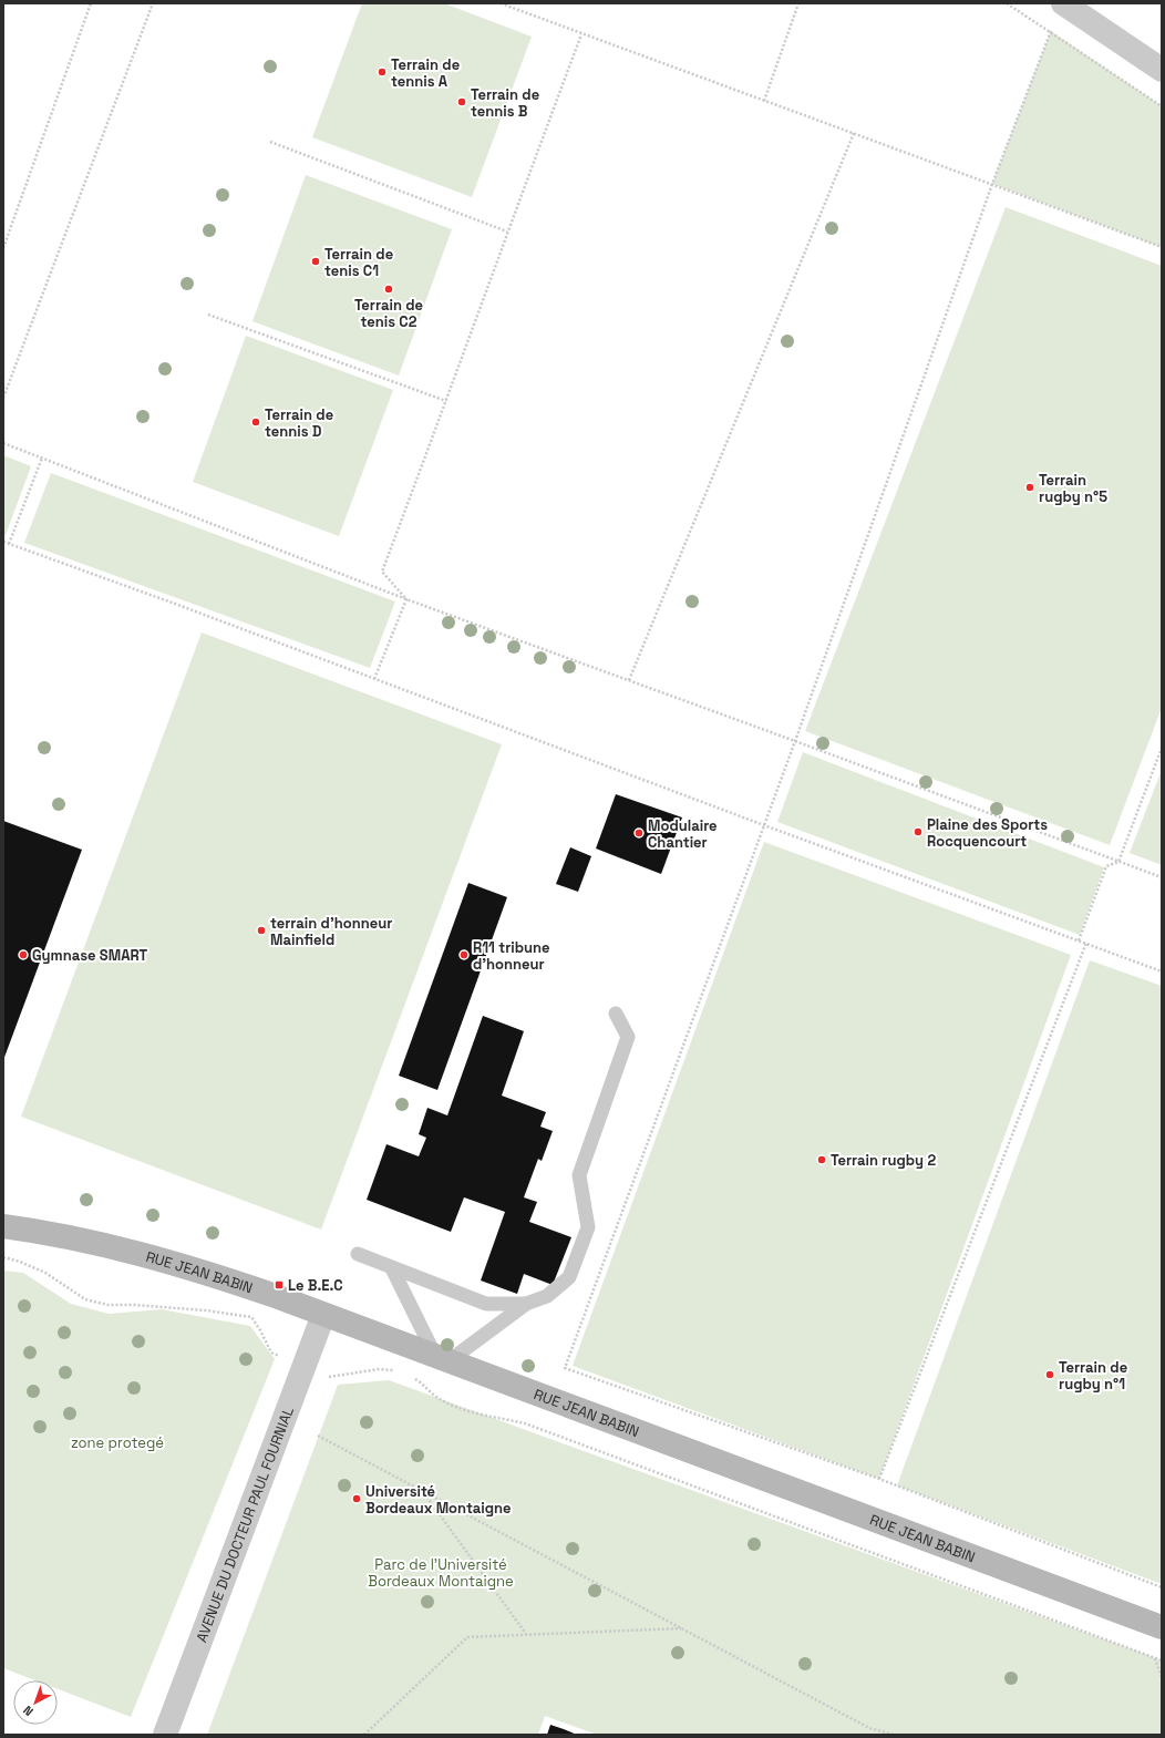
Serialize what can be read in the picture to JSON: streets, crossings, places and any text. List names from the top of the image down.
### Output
{
  "streets": {
    "street": ["RUE JEAN BABIN", "AVENUE DU DOCTEUR PAUL FOURNIAL"]
  },
  "crossings": [
    ["RUE JEAN BABIN", "AVENUE DU DOCTEUR PAUL FOURNIAL"]
  ],
  "parks": ["zone protegé", "Parc de l'Université Bordeaux Montaigne"],
  "places": {
    "other": [
      "Terrain de tennis A",
      "Terrain de tennis B",
      "Terrain de tenis C1",
      "Terrain de tenis C2",
      "Terrain de tennis D",
      "Terrain rugby n°5",
      "Plaine des Sports Rocquencourt",
      "Modulaire Chantier",
      "terrain d'honneur Mainfield",
      "Gymnase SMART",
      "R11 tribune d'honneur",
      "Terrain rugby 2",
      "Terrain de rugby n°1",
      "Université Bordeaux Montaigne"
    ],
    "transit": ["Le B.E.C"]
  },
  "north": "bottom left"
}
